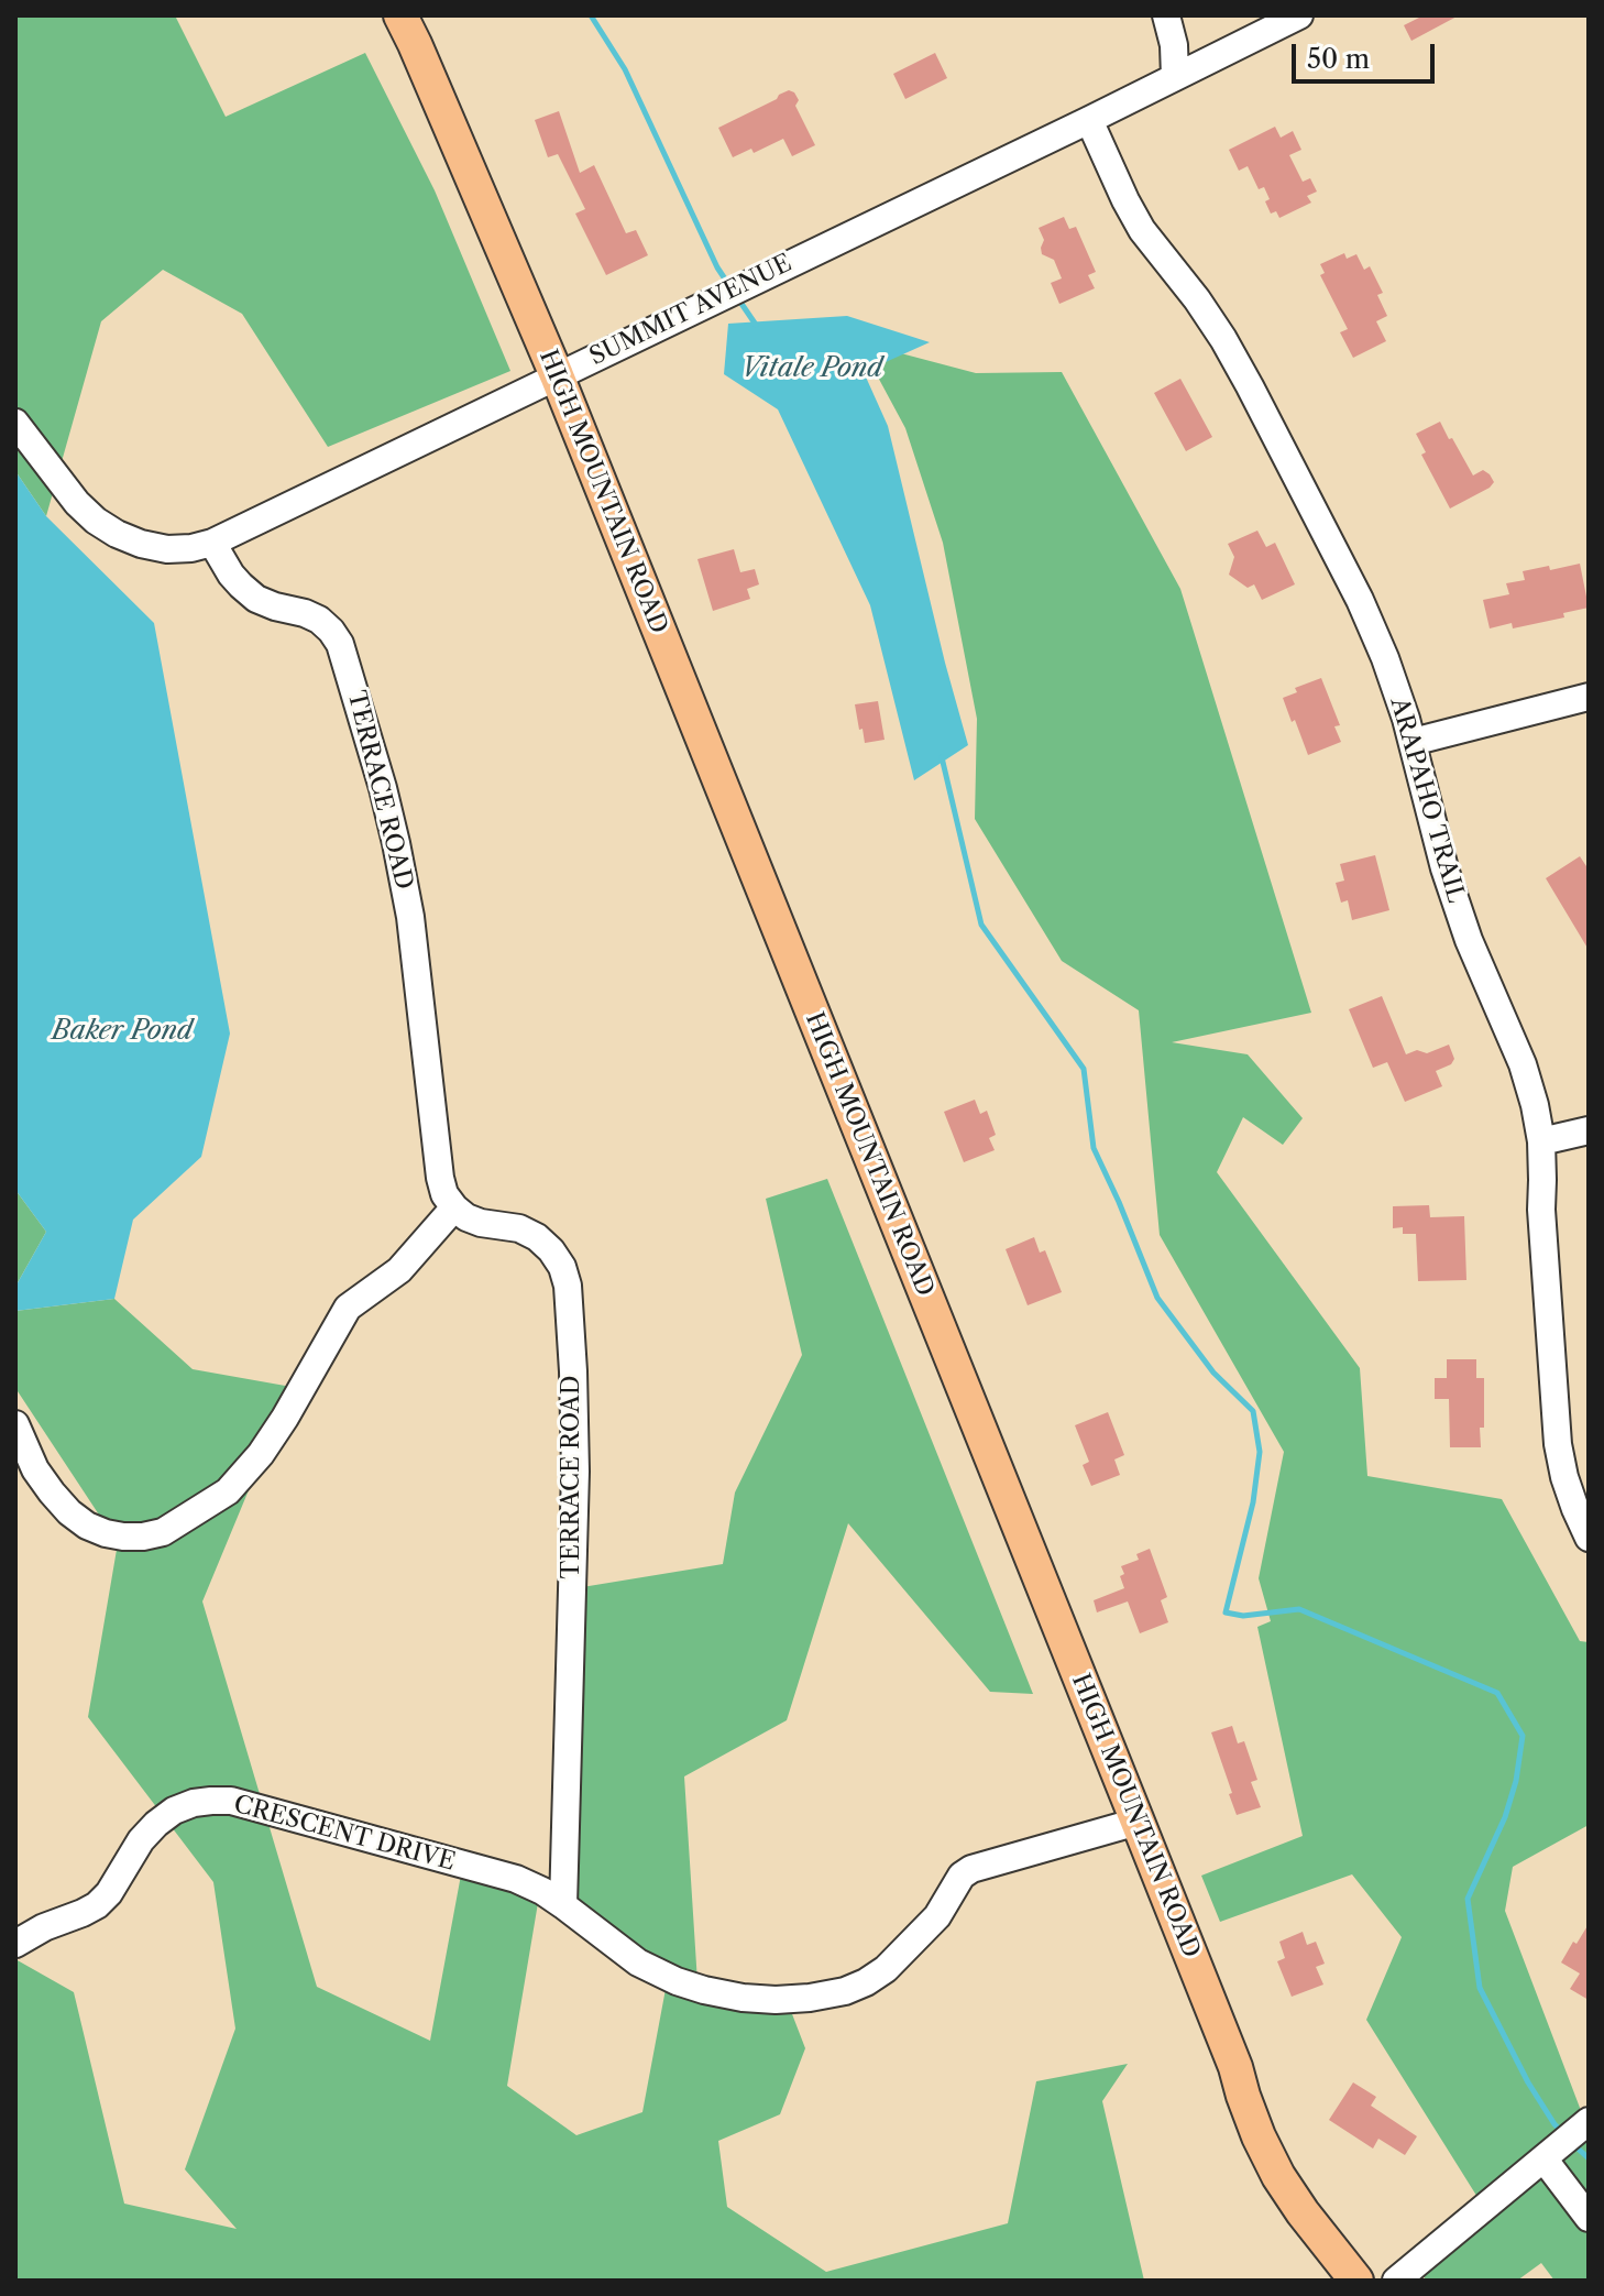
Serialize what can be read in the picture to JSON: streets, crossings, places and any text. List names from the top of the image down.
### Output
{
  "streets": {
    "main road": ["HIGH MOUNTAIN ROAD"],
    "street": [
      "SUMMIT AVENUE",
      "TERRACE ROAD",
      "ARAPAHO TRAIL",
      "CRESCENT DRIVE"
    ]
  },
  "crossings": [
    ["SUMMIT AVENUE", "HIGH MOUNTAIN ROAD"],
    ["SUMMIT AVENUE", "TERRACE ROAD"],
    ["SUMMIT AVENUE", "ARAPAHO TRAIL"],
    ["TERRACE ROAD", "CRESCENT DRIVE"]
  ],
  "water": ["Vitale Pond", "Baker Pond"],
  "scale_bar": "50 m"
}
